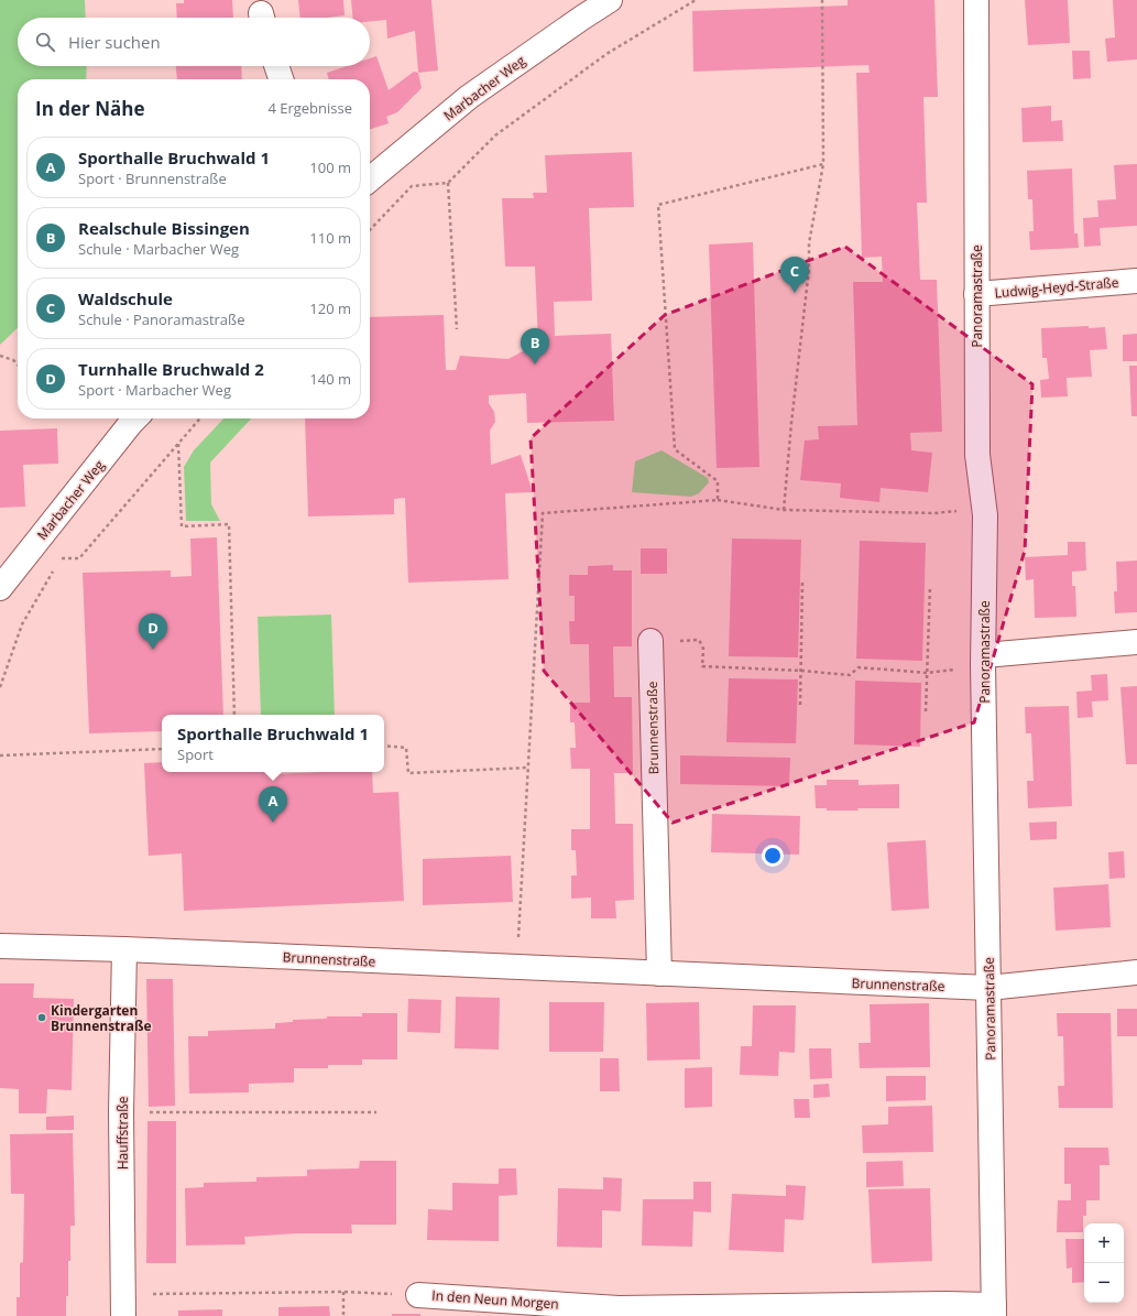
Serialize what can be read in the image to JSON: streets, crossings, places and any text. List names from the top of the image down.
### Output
{
  "streets": {
    "street": [
      "Marbacher Weg",
      "Ludwig-Heyd-Straße",
      "Panoramastraße",
      "Brunnenstraße",
      "Hauffstraße",
      "In den Neun Morgen"
    ]
  },
  "crossings": [
    ["Ludwig-Heyd-Straße", "Panoramastraße"],
    ["Panoramastraße", "Brunnenstraße"],
    ["Panoramastraße", "In den Neun Morgen"],
    ["Brunnenstraße", "Hauffstraße"],
    ["Hauffstraße", "In den Neun Morgen"]
  ],
  "places": ["Kindergarten Brunnenstraße"],
  "page": {
    "search": "Hier suchen",
    "heading": ["In der Nähe", "4 Ergebnisse"],
    "list": [
      {
        "mark": "A",
        "name": "Sporthalle Bruchwald 1",
        "note": "Sport · Brunnenstraße",
        "value": "100 m"
      },
      {
        "mark": "B",
        "name": "Realschule Bissingen",
        "note": "Schule · Marbacher Weg",
        "value": "110 m"
      },
      {
        "mark": "C",
        "name": "Waldschule",
        "note": "Schule · Panoramastraße",
        "value": "120 m"
      },
      {
        "mark": "D",
        "name": "Turnhalle Bruchwald 2",
        "note": "Sport · Marbacher Weg",
        "value": "140 m"
      }
    ],
    "pins": [
      "C",
      "B",
      "D",
      "A"
    ],
    "popup": ["Sporthalle Bruchwald 1", "Sport"],
    "map_buttons": ["+", "−"]
  }
}
